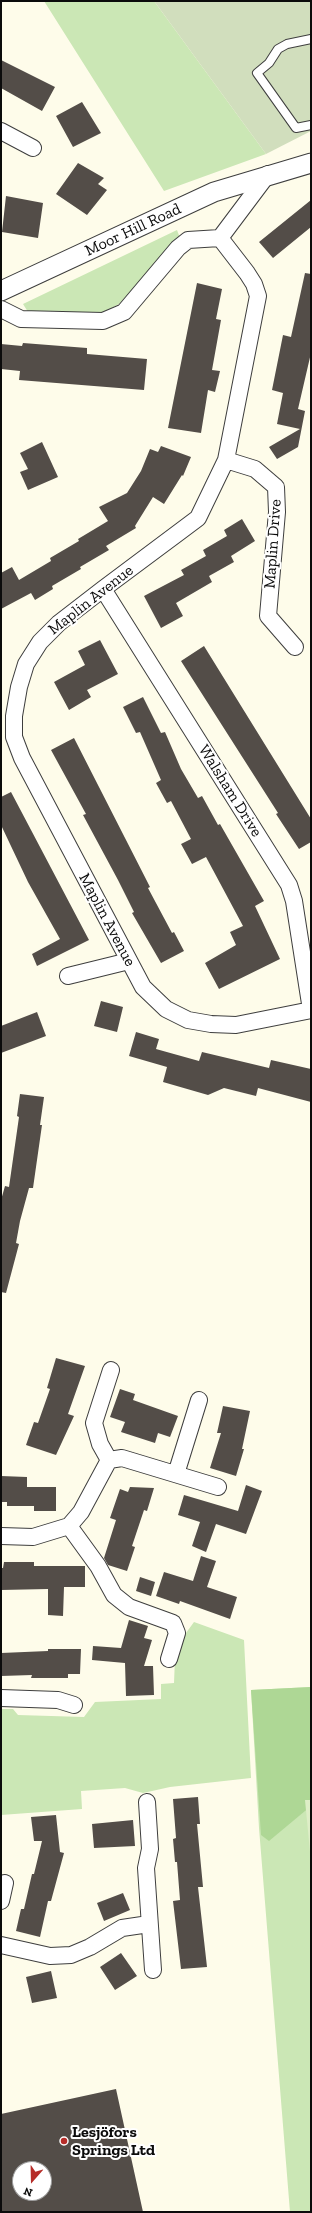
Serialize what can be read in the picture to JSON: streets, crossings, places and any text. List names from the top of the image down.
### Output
{
  "streets": {
    "street": [
      "Moor Hill Road",
      "Maplin Drive",
      "Maplin Avenue",
      "Walsham Drive"
    ]
  },
  "crossings": [
    ["Moor Hill Road", "Maplin Avenue"],
    ["Maplin Drive", "Maplin Avenue"],
    ["Maplin Avenue", "Walsham Drive"]
  ],
  "places": ["Lesjöfors Springs Ltd"],
  "north": "bottom"
}
